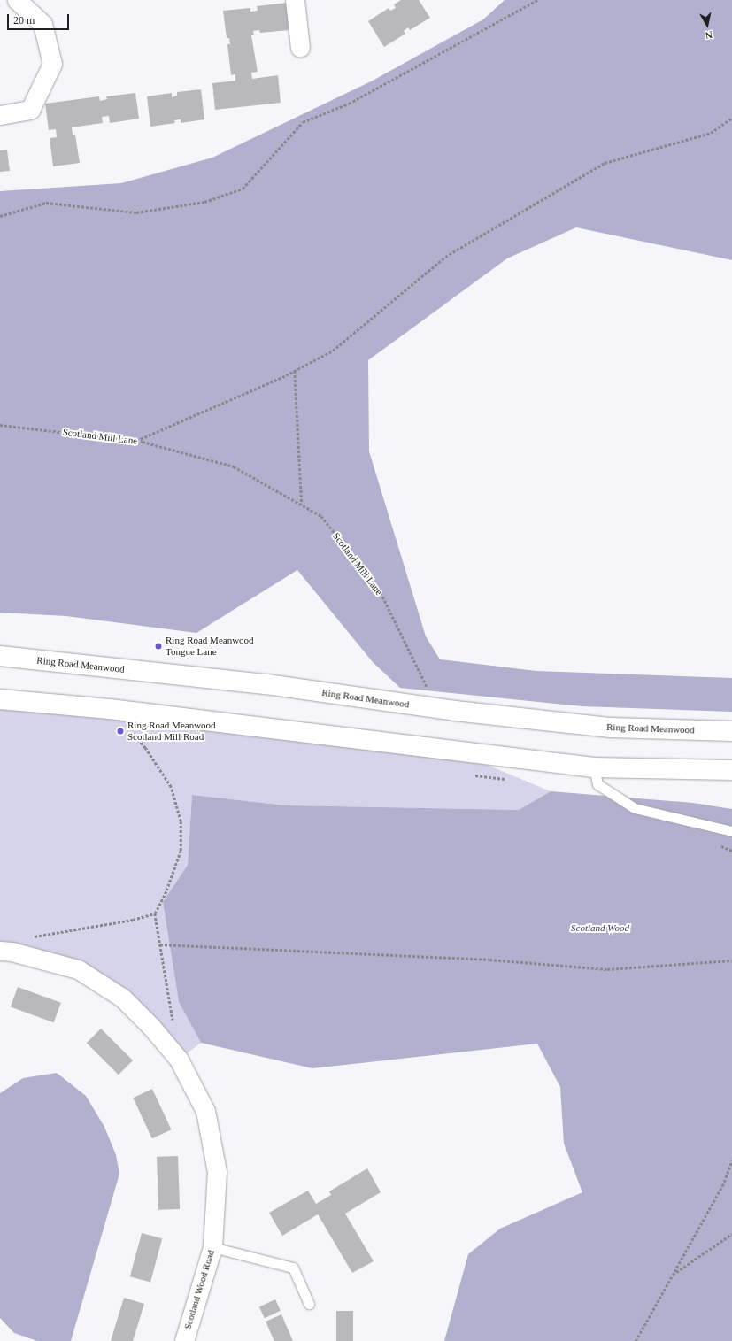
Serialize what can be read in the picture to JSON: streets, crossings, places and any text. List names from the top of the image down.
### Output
{
  "streets": {
    "highway": ["Ring Road Meanwood"],
    "street": ["Scotland Wood Road"],
    "path": ["Scotland Mill Lane"]
  },
  "crossings": [
    ["Scotland Mill Lane", "Ring Road Meanwood"]
  ],
  "parks": ["Scotland Wood"],
  "places": ["Ring Road Meanwood Tongue Lane", "Ring Road Meanwood Scotland Mill Road"],
  "scale_bar": "20 m",
  "north": "bottom"
}
